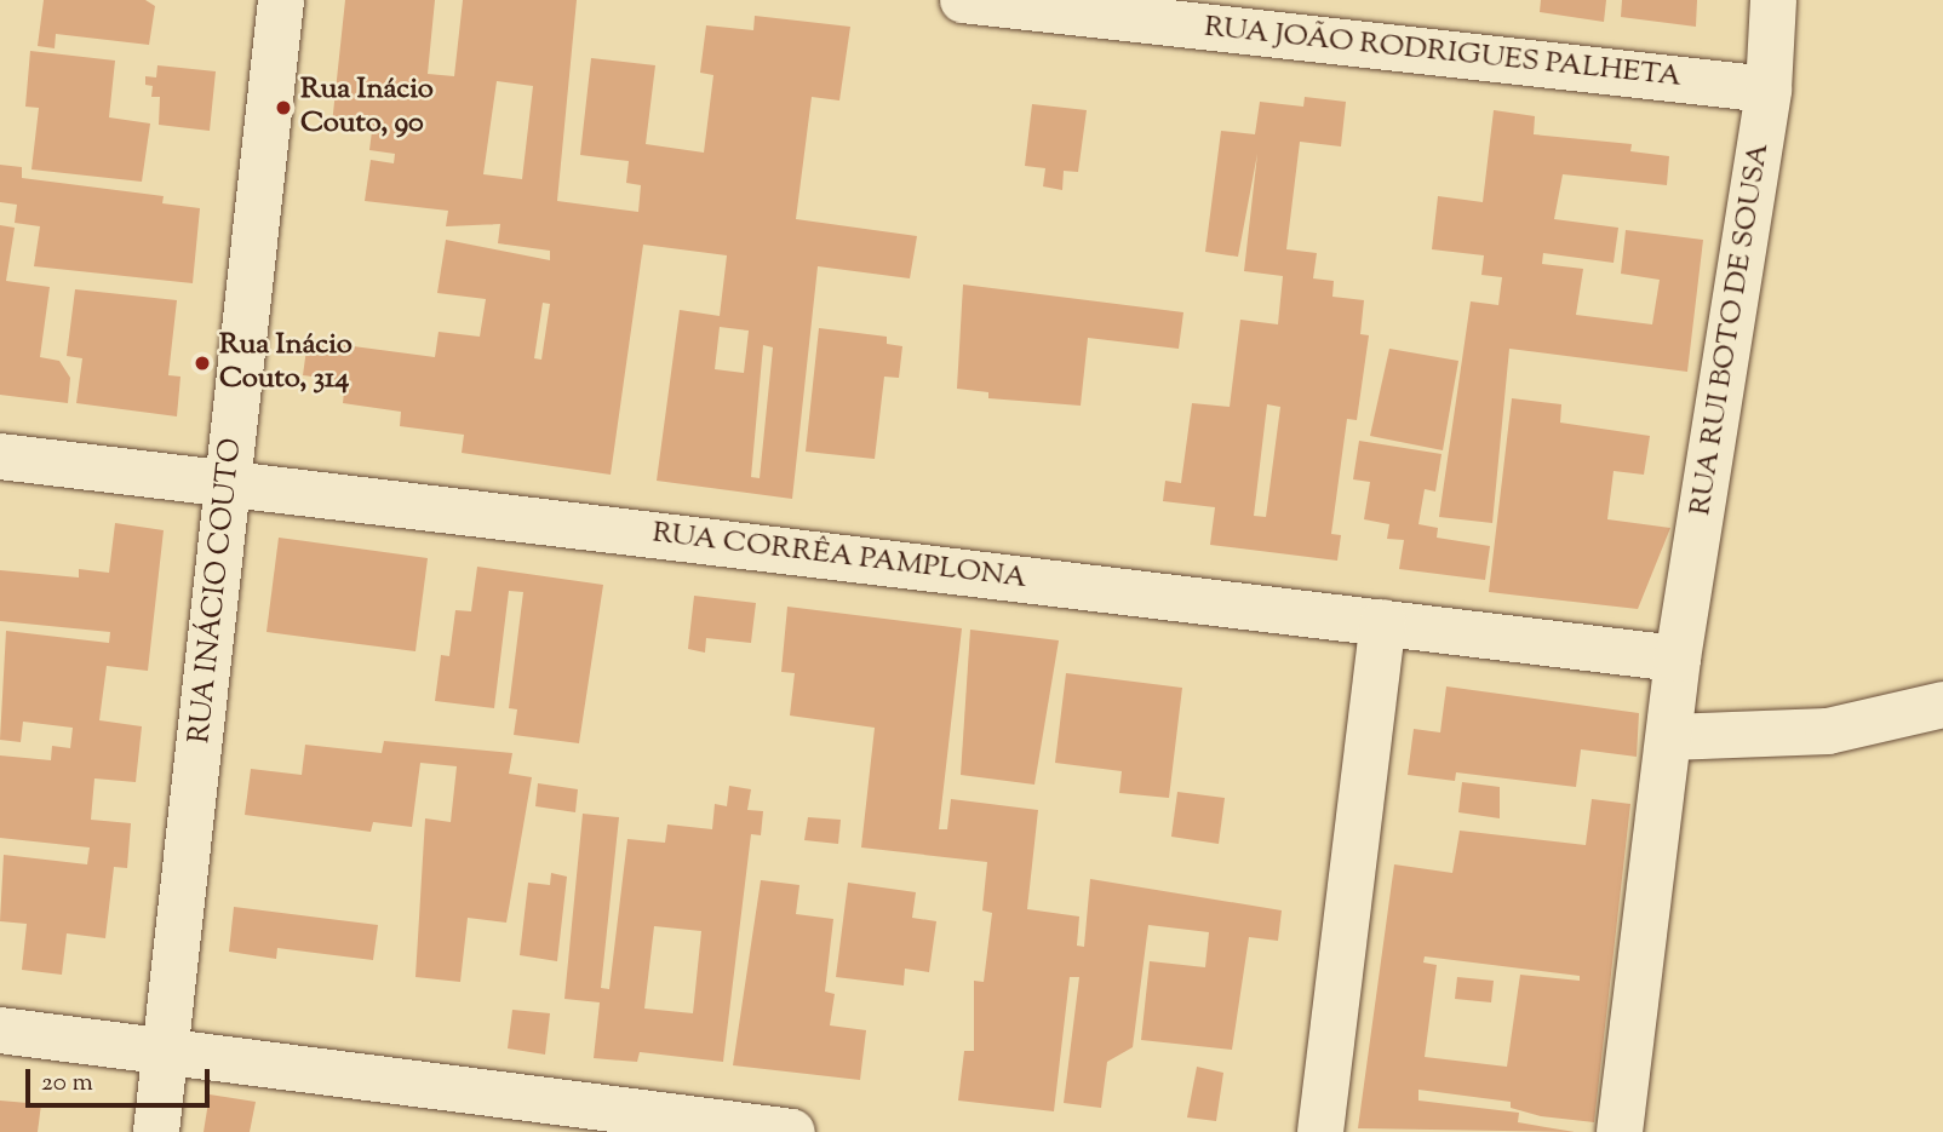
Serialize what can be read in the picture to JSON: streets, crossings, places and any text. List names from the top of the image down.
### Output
{
  "streets": {
    "street": [
      "RUA JOÃO RODRIGUES PALHETA",
      "RUA RUI BOTO DE SOUSA",
      "RUA CORRÊA PAMPLONA",
      "RUA INÁCIO COUTO"
    ]
  },
  "crossings": [
    ["RUA JOÃO RODRIGUES PALHETA", "RUA RUI BOTO DE SOUSA"],
    ["RUA RUI BOTO DE SOUSA", "RUA CORRÊA PAMPLONA"],
    ["RUA CORRÊA PAMPLONA", "RUA INÁCIO COUTO"]
  ],
  "places": ["Rua Inácio Couto, 90", "Rua Inácio Couto, 314"],
  "scale_bar": "20 m"
}
